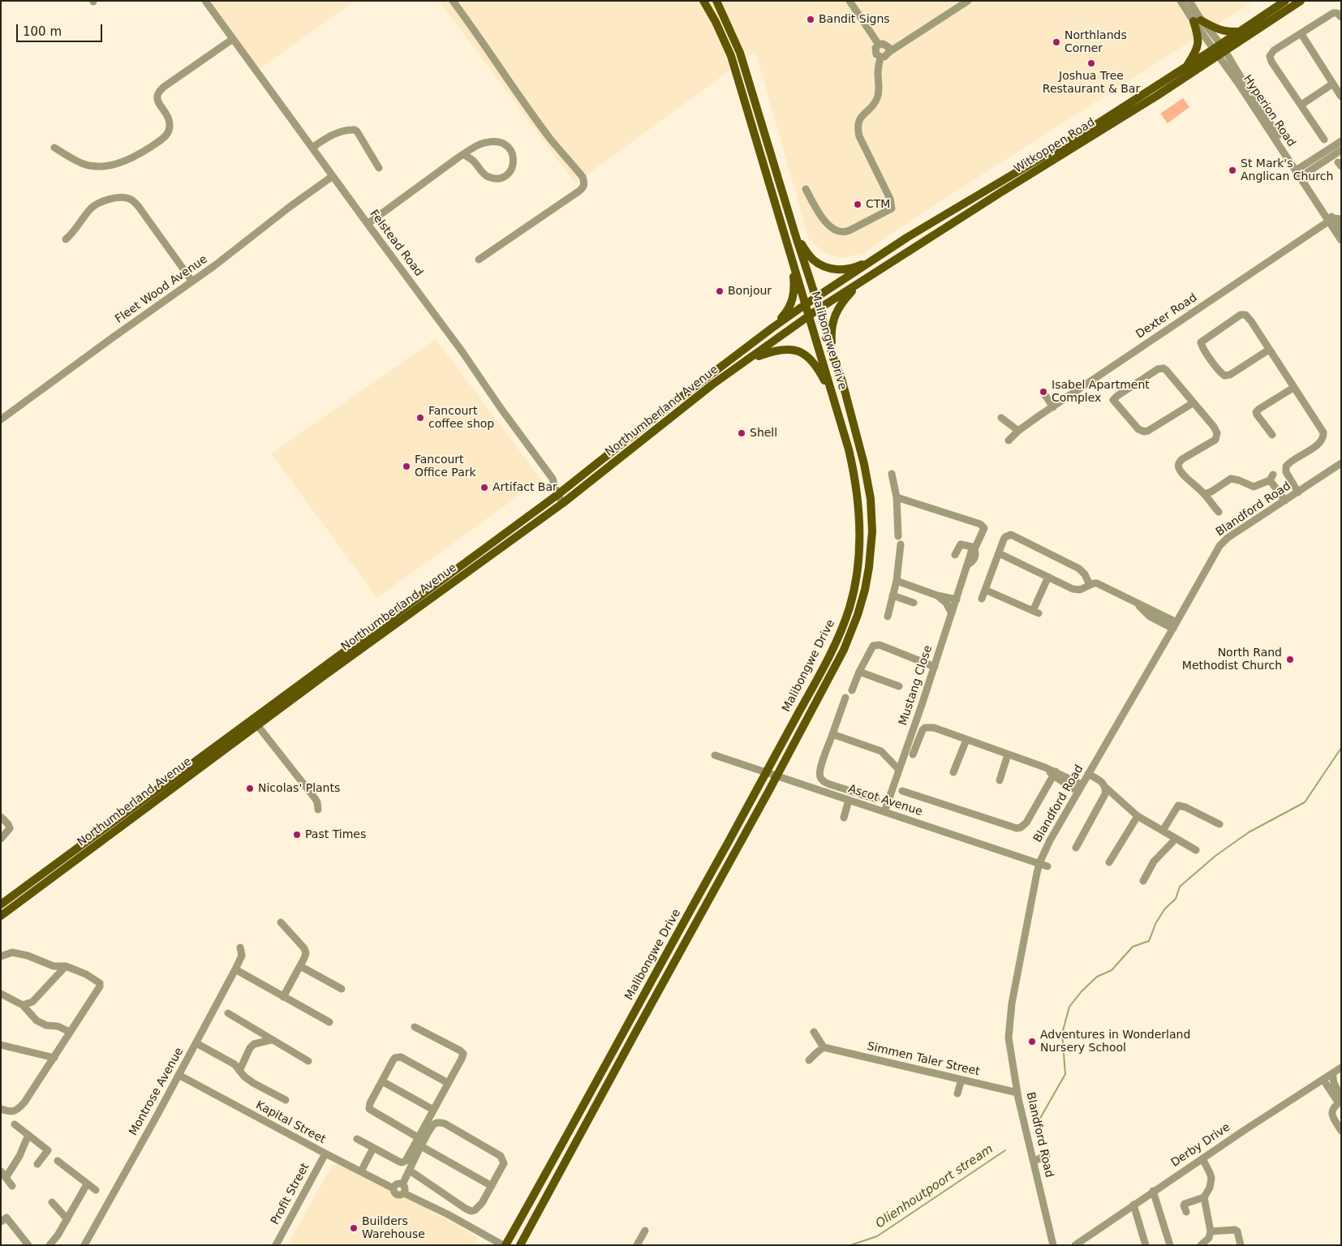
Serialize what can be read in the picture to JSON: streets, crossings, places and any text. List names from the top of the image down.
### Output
{
  "streets": {
    "main road": ["Witkoppen Road", "Malibongwe Drive", "Northumberland Avenue"],
    "street": [
      "Hyperion Road",
      "Felstead Road",
      "Fleet Wood Avenue",
      "Dexter Road",
      "Blandford Road",
      "Mustang Close",
      "Ascot Avenue",
      "Simmen Taler Street",
      "Montrose Avenue",
      "Kapital Street",
      "Derby Drive",
      "Profit Street"
    ]
  },
  "crossings": [
    ["Hyperion Road", "Witkoppen Road"],
    ["Hyperion Road", "Dexter Road"],
    ["Witkoppen Road", "Malibongwe Drive"],
    ["Witkoppen Road", "Northumberland Avenue"],
    ["Felstead Road", "Fleet Wood Avenue"],
    ["Felstead Road", "Northumberland Avenue"],
    ["Malibongwe Drive", "Northumberland Avenue"],
    ["Malibongwe Drive", "Ascot Avenue"],
    ["Blandford Road", "Ascot Avenue"],
    ["Blandford Road", "Simmen Taler Street"],
    ["Mustang Close", "Ascot Avenue"],
    ["Montrose Avenue", "Kapital Street"],
    ["Kapital Street", "Profit Street"]
  ],
  "water": ["Olienhoutpoort stream"],
  "places": [
    "Bandit Signs",
    "Northlands Corner",
    "Joshua Tree Restaurant & Bar",
    "St Mark's Anglican Church",
    "CTM",
    "Bonjour",
    "Isabel Apartment Complex",
    "Fancourt coffee shop",
    "Shell",
    "Fancourt Office Park",
    "Artifact Bar",
    "North Rand Methodist Church",
    "Nicolas' Plants",
    "Past Times",
    "Adventures in Wonderland Nursery School",
    "Builders Warehouse"
  ],
  "scale_bar": "100 m"
}
